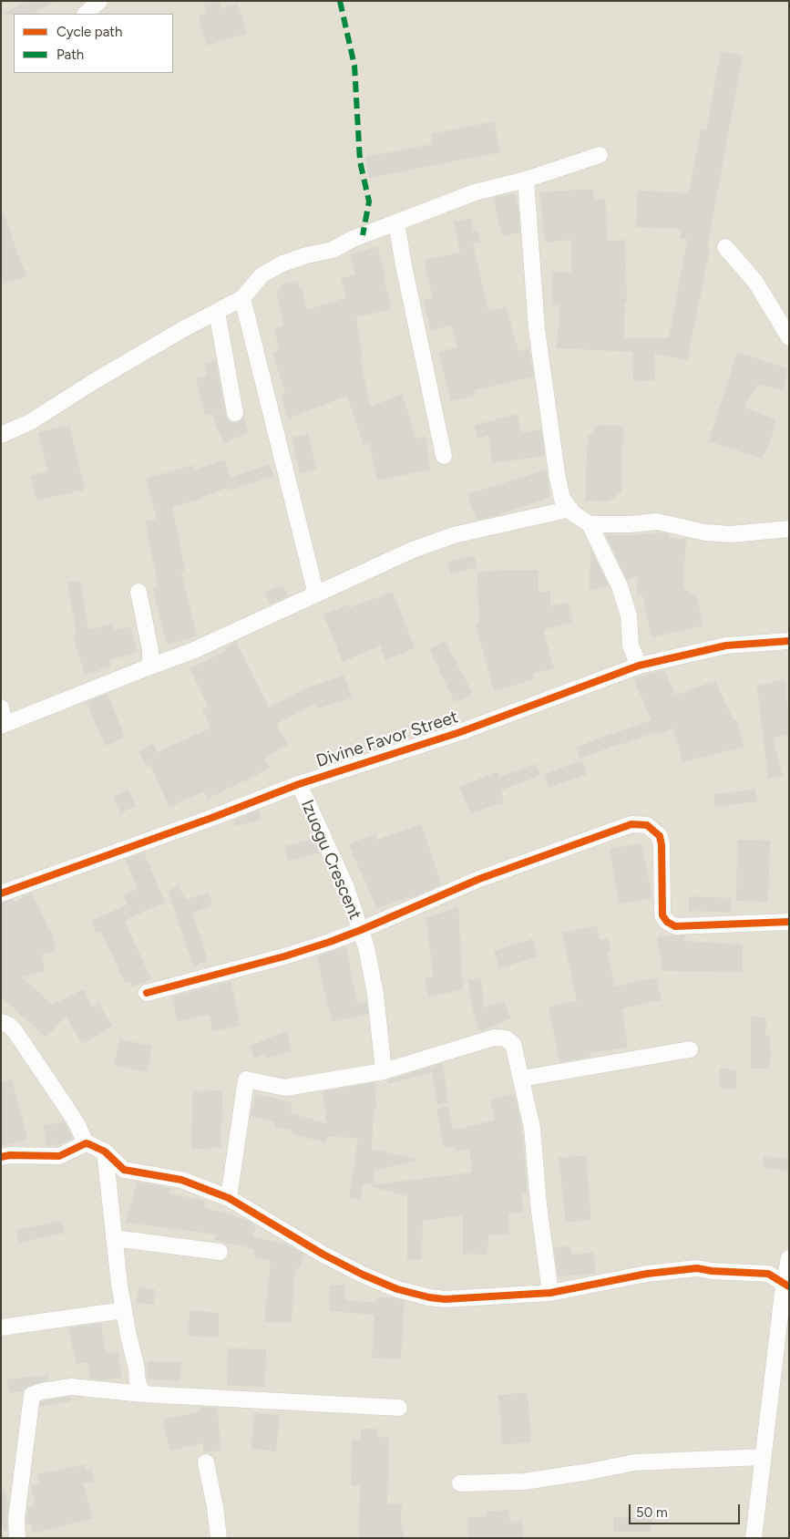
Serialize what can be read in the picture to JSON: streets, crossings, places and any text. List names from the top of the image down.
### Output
{
  "streets": {
    "street": ["Divine Favor Street", "Izuogu Crescent"]
  },
  "crossings": [
    ["Divine Favor Street", "Izuogu Crescent"]
  ],
  "legend": ["Cycle path", "Path"],
  "scale_bar": "50 m"
}
